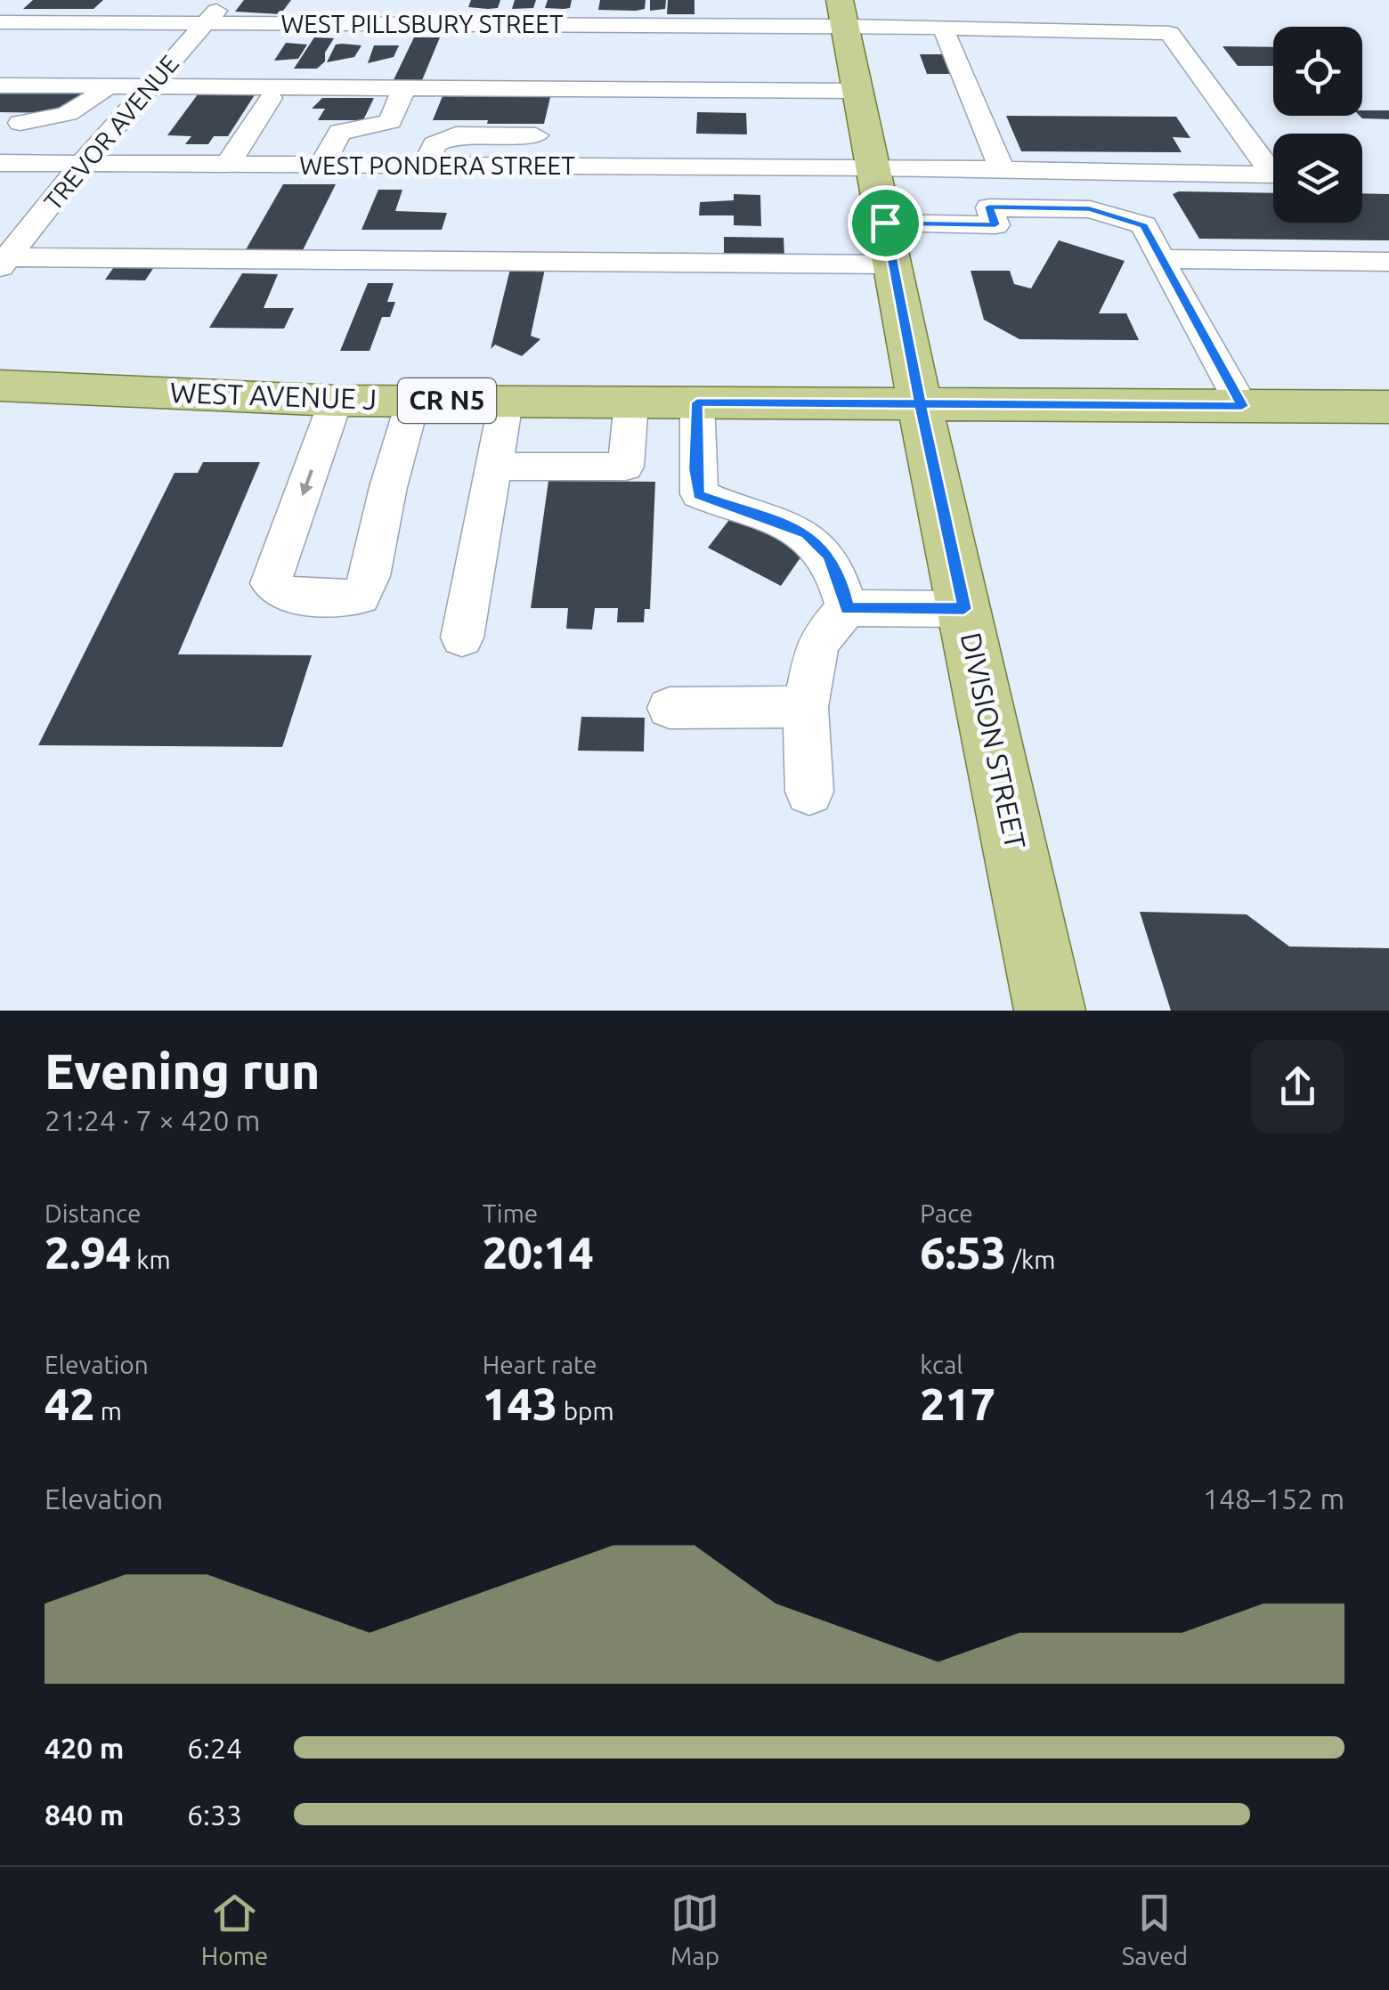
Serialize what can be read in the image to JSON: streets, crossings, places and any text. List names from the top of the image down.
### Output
{
  "streets": {
    "main road": ["WEST AVENUE J", "CR N5", "DIVISION STREET"],
    "street": ["WEST PILLSBURY STREET", "TREVOR AVENUE", "WEST PONDERA STREET"]
  },
  "crossings": [
    ["WEST PILLSBURY STREET", "TREVOR AVENUE"],
    ["WEST PILLSBURY STREET", "WEST PONDERA STREET"],
    ["WEST PILLSBURY STREET", "DIVISION STREET"],
    ["TREVOR AVENUE", "WEST PONDERA STREET"],
    ["WEST PONDERA STREET", "DIVISION STREET"],
    ["WEST AVENUE J", "CR N5"],
    ["WEST AVENUE J", "DIVISION STREET"],
    ["CR N5", "DIVISION STREET"]
  ],
  "page": {
    "heading": ["Evening run", "21:24 · 7 × 420 m"],
    "stats": [
      ["Distance", "2.94 km"],
      ["Time", "20:14"],
      ["Pace", "6:53 /km"],
      ["Elevation", "42 m"],
      ["Heart rate", "143 bpm"],
      ["kcal", "217"]
    ],
    "chart": ["Elevation", "148–152 m"],
    "list": [
      {
        "name": "420 m",
        "note": "6:24"
      },
      {
        "name": "840 m",
        "note": "6:33"
      }
    ],
    "tabs": ["Home", "Map", "Saved"]
  }
}
